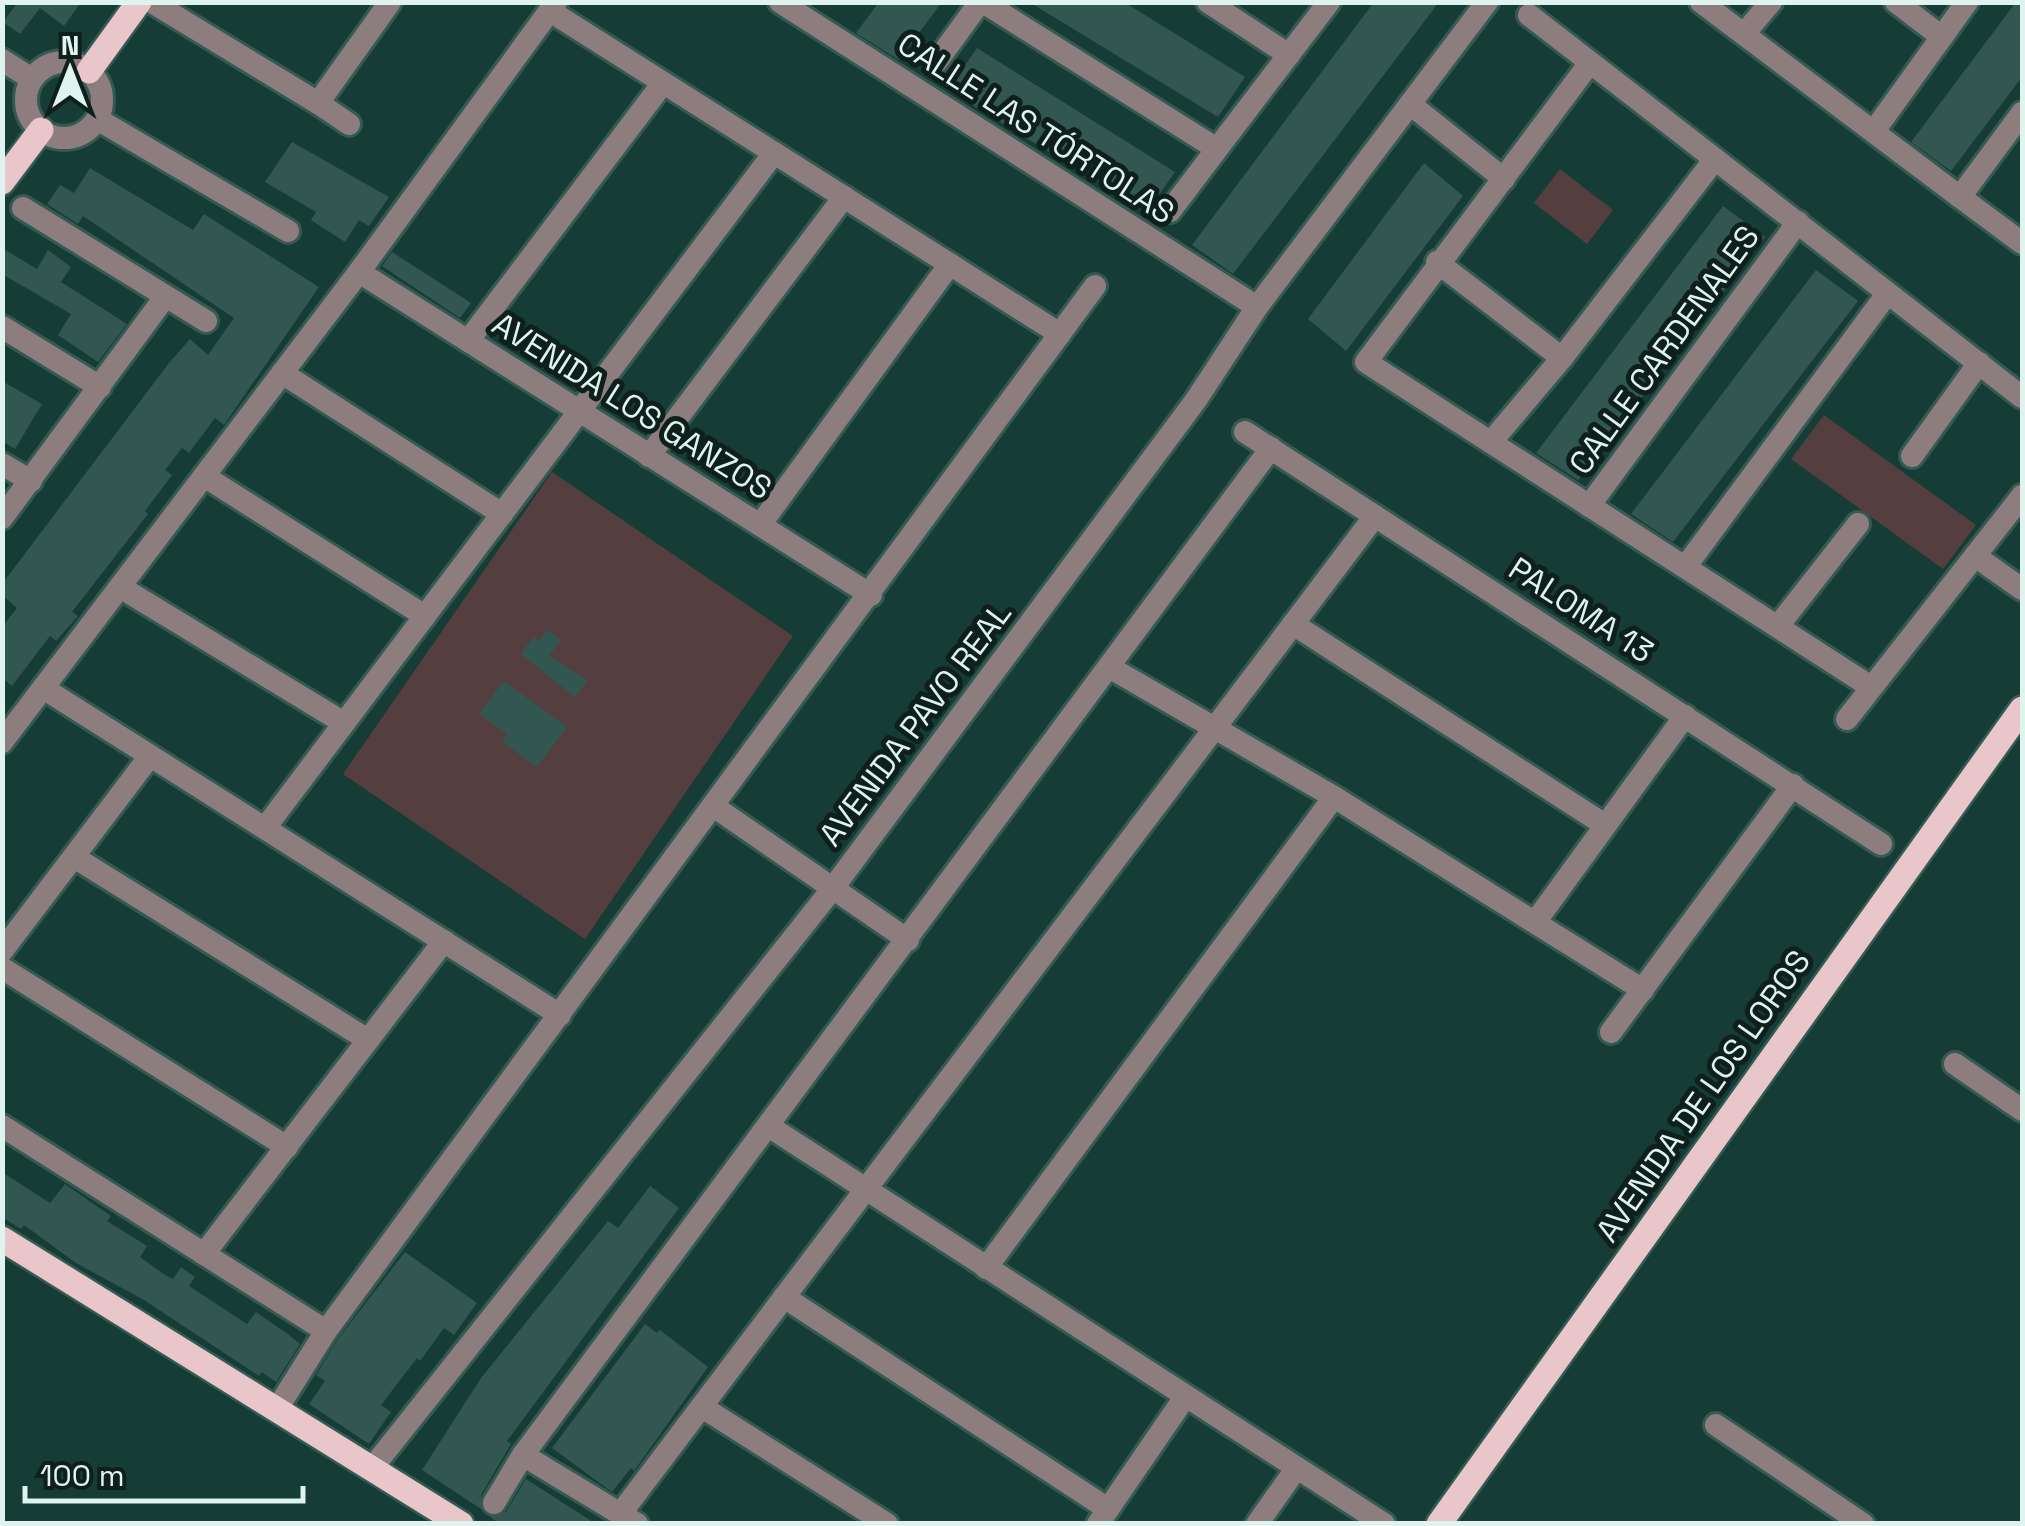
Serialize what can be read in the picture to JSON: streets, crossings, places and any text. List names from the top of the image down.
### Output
{
  "streets": {
    "main road": ["AVENIDA DE LOS LOROS"],
    "street": [
      "CALLE LAS TÓRTOLAS",
      "CALLE CARDENALES",
      "AVENIDA LOS GANZOS",
      "PALOMA 13",
      "AVENIDA PAVO REAL"
    ]
  },
  "crossings": [
    ["CALLE LAS TÓRTOLAS", "AVENIDA PAVO REAL"]
  ],
  "scale_bar": "100 m",
  "north": "top"
}
